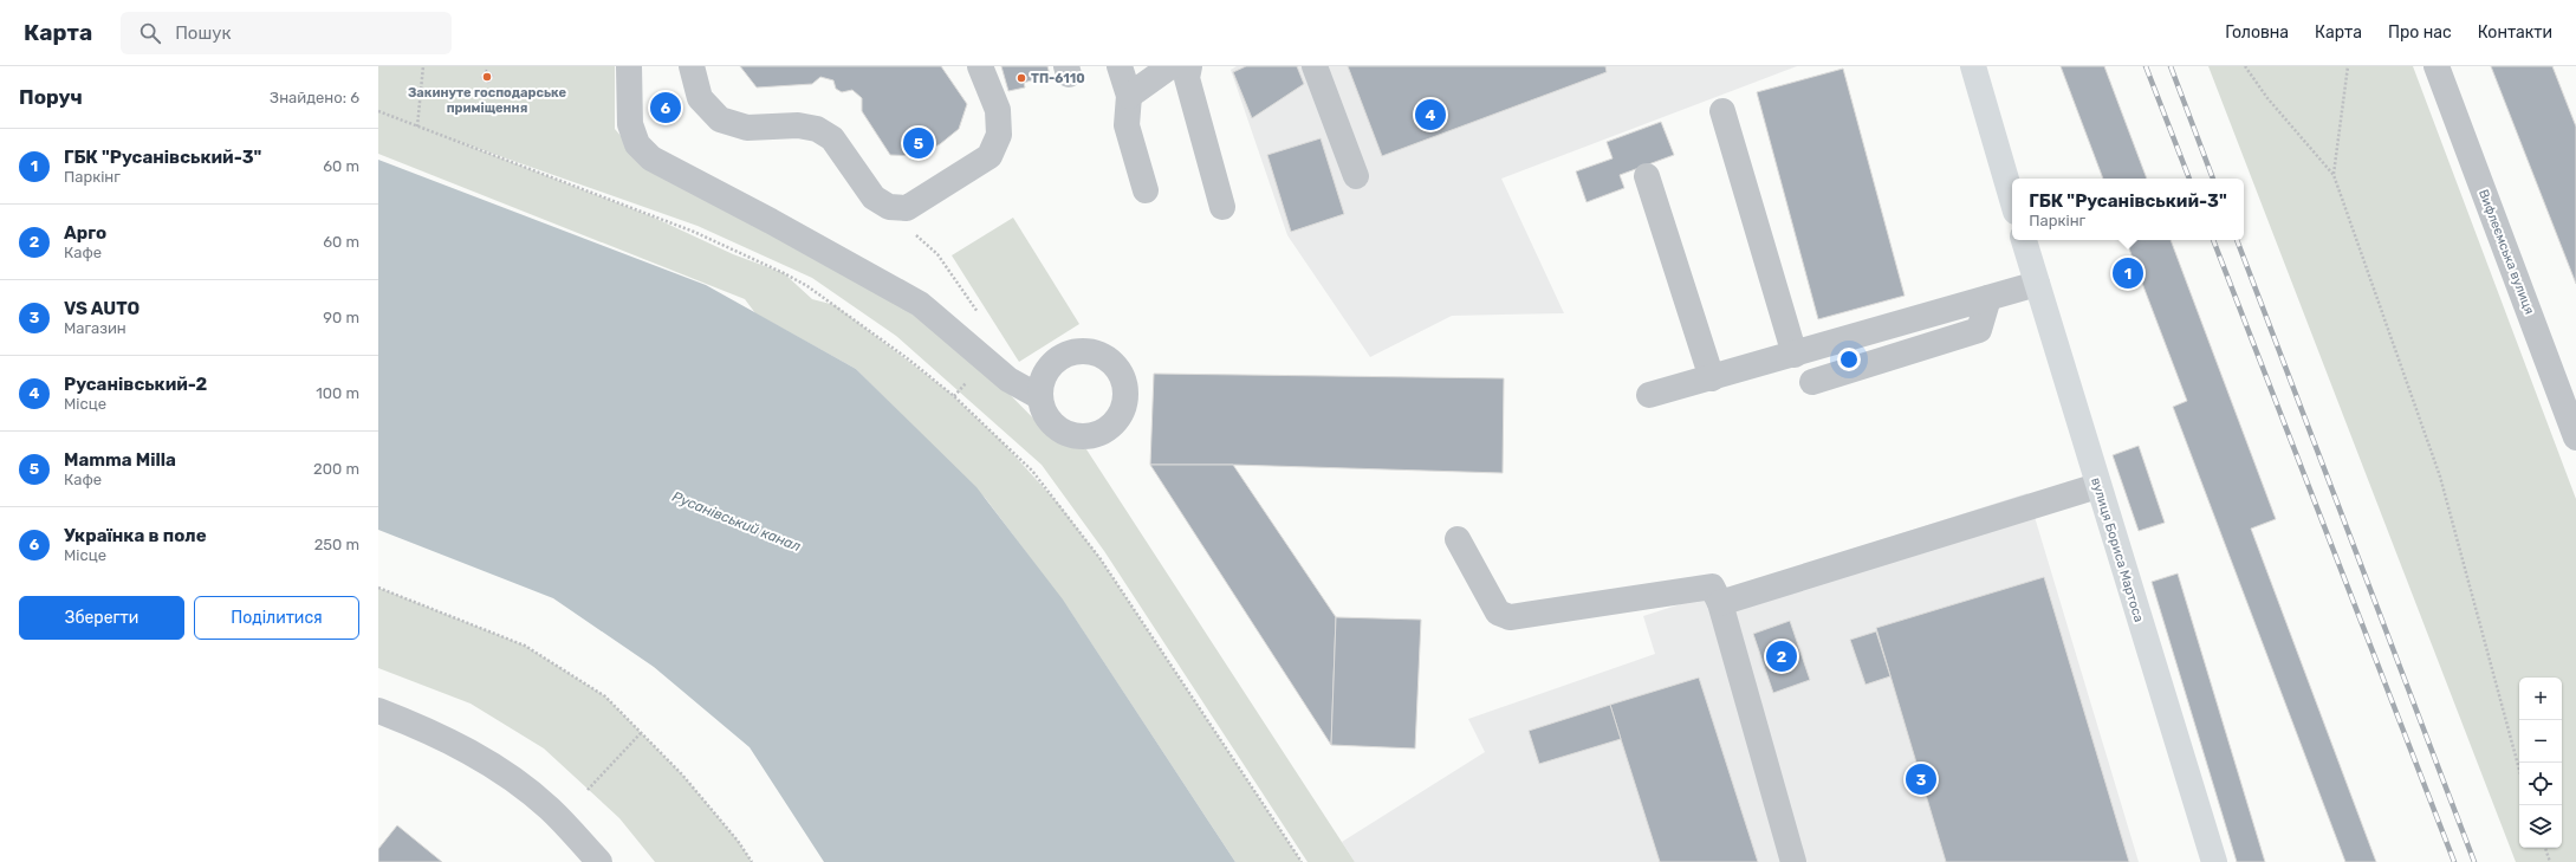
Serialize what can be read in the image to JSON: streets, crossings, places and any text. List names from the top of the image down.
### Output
{
  "streets": {
    "main road": ["вулиця Бориса Мартоса"],
    "street": ["Вифлеємська вулиця"]
  },
  "water": ["Русанівський канал"],
  "places": ["Закинуте господарське приміщення", "ТП-6110"],
  "page": {
    "header": "Карта",
    "search": "Пошук",
    "nav": [
      "Головна",
      "Карта",
      "Про нас",
      "Контакти"
    ],
    "heading": ["Поруч", "Знайдено: 6"],
    "pins": [
      "6",
      "4",
      "5",
      "1",
      "2",
      "3"
    ],
    "list": [
      {
        "mark": "1",
        "name": "ГБК \"Русанівський-3\"",
        "note": "Паркінг",
        "value": "60 m"
      },
      {
        "mark": "2",
        "name": "Арго",
        "note": "Кафе",
        "value": "60 m"
      },
      {
        "mark": "3",
        "name": "VS AUTO",
        "note": "Магазин",
        "value": "90 m"
      },
      {
        "mark": "4",
        "name": "Русанівський-2",
        "note": "Місце",
        "value": "100 m"
      },
      {
        "mark": "5",
        "name": "Mamma Milla",
        "note": "Кафе",
        "value": "200 m"
      },
      {
        "mark": "6",
        "name": "Українка в поле",
        "note": "Місце",
        "value": "250 m"
      }
    ],
    "popup": ["ГБК \"Русанівський-3\"", "Паркінг"],
    "buttons": ["Зберегти", "Поділитися"],
    "map_buttons": ["+", "−"]
  }
}
